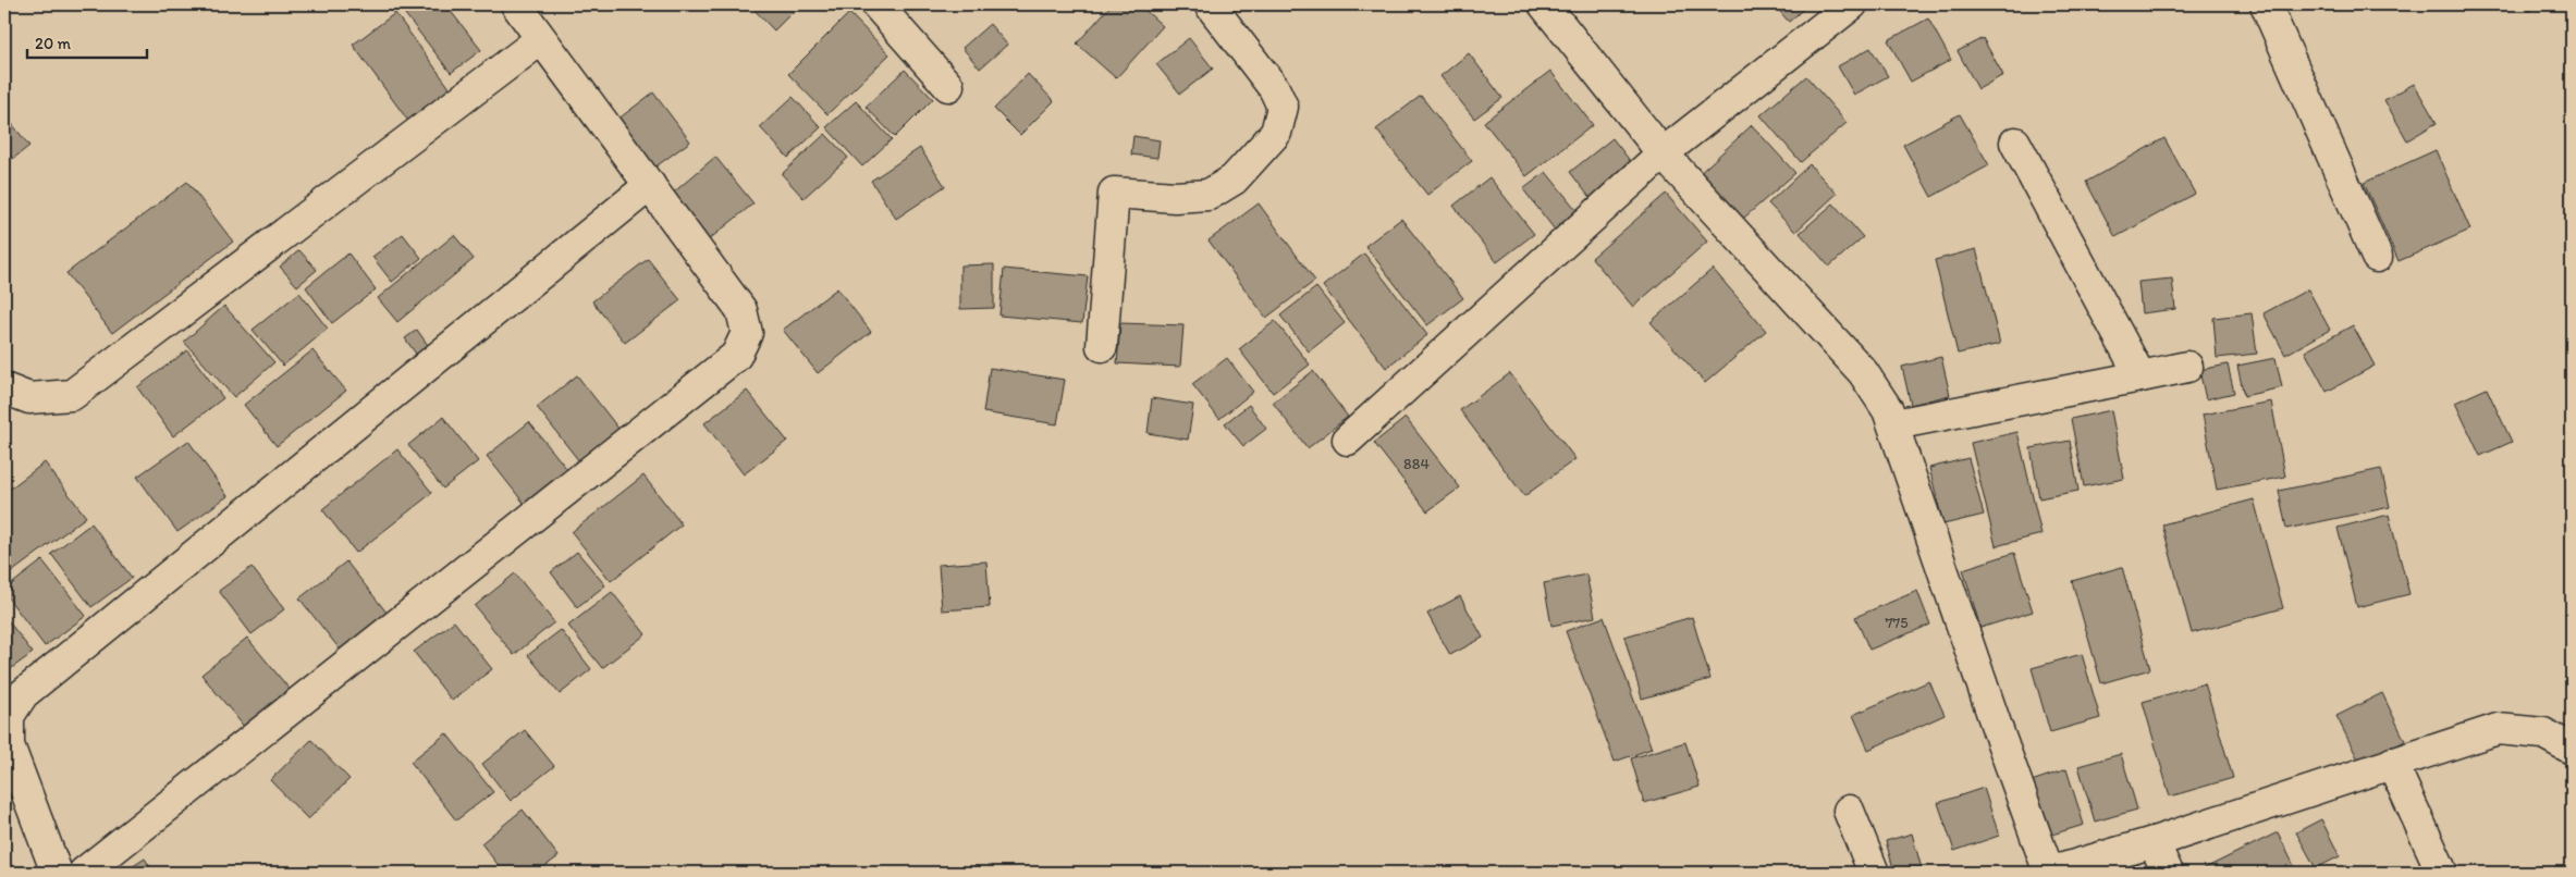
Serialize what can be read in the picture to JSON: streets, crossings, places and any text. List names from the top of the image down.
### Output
{
  "house_numbers": ["884", "775"],
  "scale_bar": "20 m"
}
